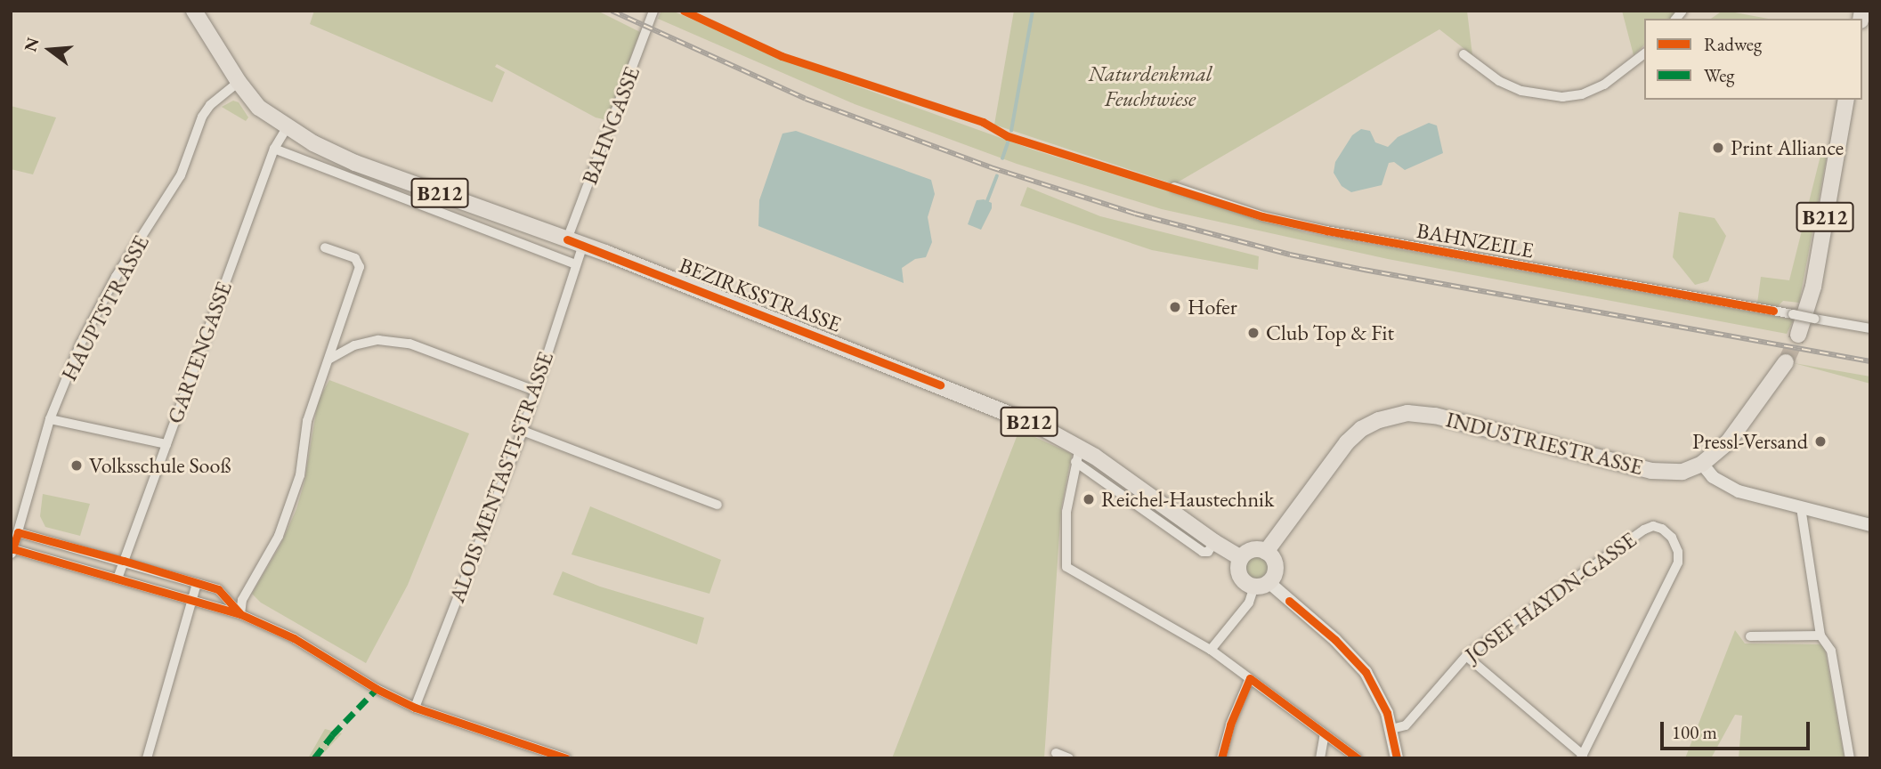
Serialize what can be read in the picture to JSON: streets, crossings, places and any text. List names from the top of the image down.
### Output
{
  "streets": {
    "main road": ["B212", "BEZIRKSSTRASSE", "INDUSTRIESTRASSE"],
    "street": [
      "BAHNGASSE",
      "BAHNZEILE",
      "HAUPTSTRASSE",
      "GARTENGASSE",
      "ALOIS MENTASTI-STRASSE",
      "JOSEF HAYDN-GASSE"
    ]
  },
  "crossings": [
    ["BAHNGASSE", "BEZIRKSSTRASSE"],
    ["B212", "BEZIRKSSTRASSE"],
    ["B212", "HAUPTSTRASSE"],
    ["B212", "INDUSTRIESTRASSE"],
    ["BEZIRKSSTRASSE", "HAUPTSTRASSE"],
    ["BEZIRKSSTRASSE", "GARTENGASSE"],
    ["BEZIRKSSTRASSE", "ALOIS MENTASTI-STRASSE"]
  ],
  "parks": ["Naturdenkmal Feuchtwiese"],
  "places": [
    "Print Alliance",
    "Hofer",
    "Club Top & Fit",
    "Pressl-Versand",
    "Volksschule Sooß",
    "Reichel-Haustechnik"
  ],
  "legend": ["Radweg", "Weg"],
  "scale_bar": "100 m",
  "north": "left"
}
